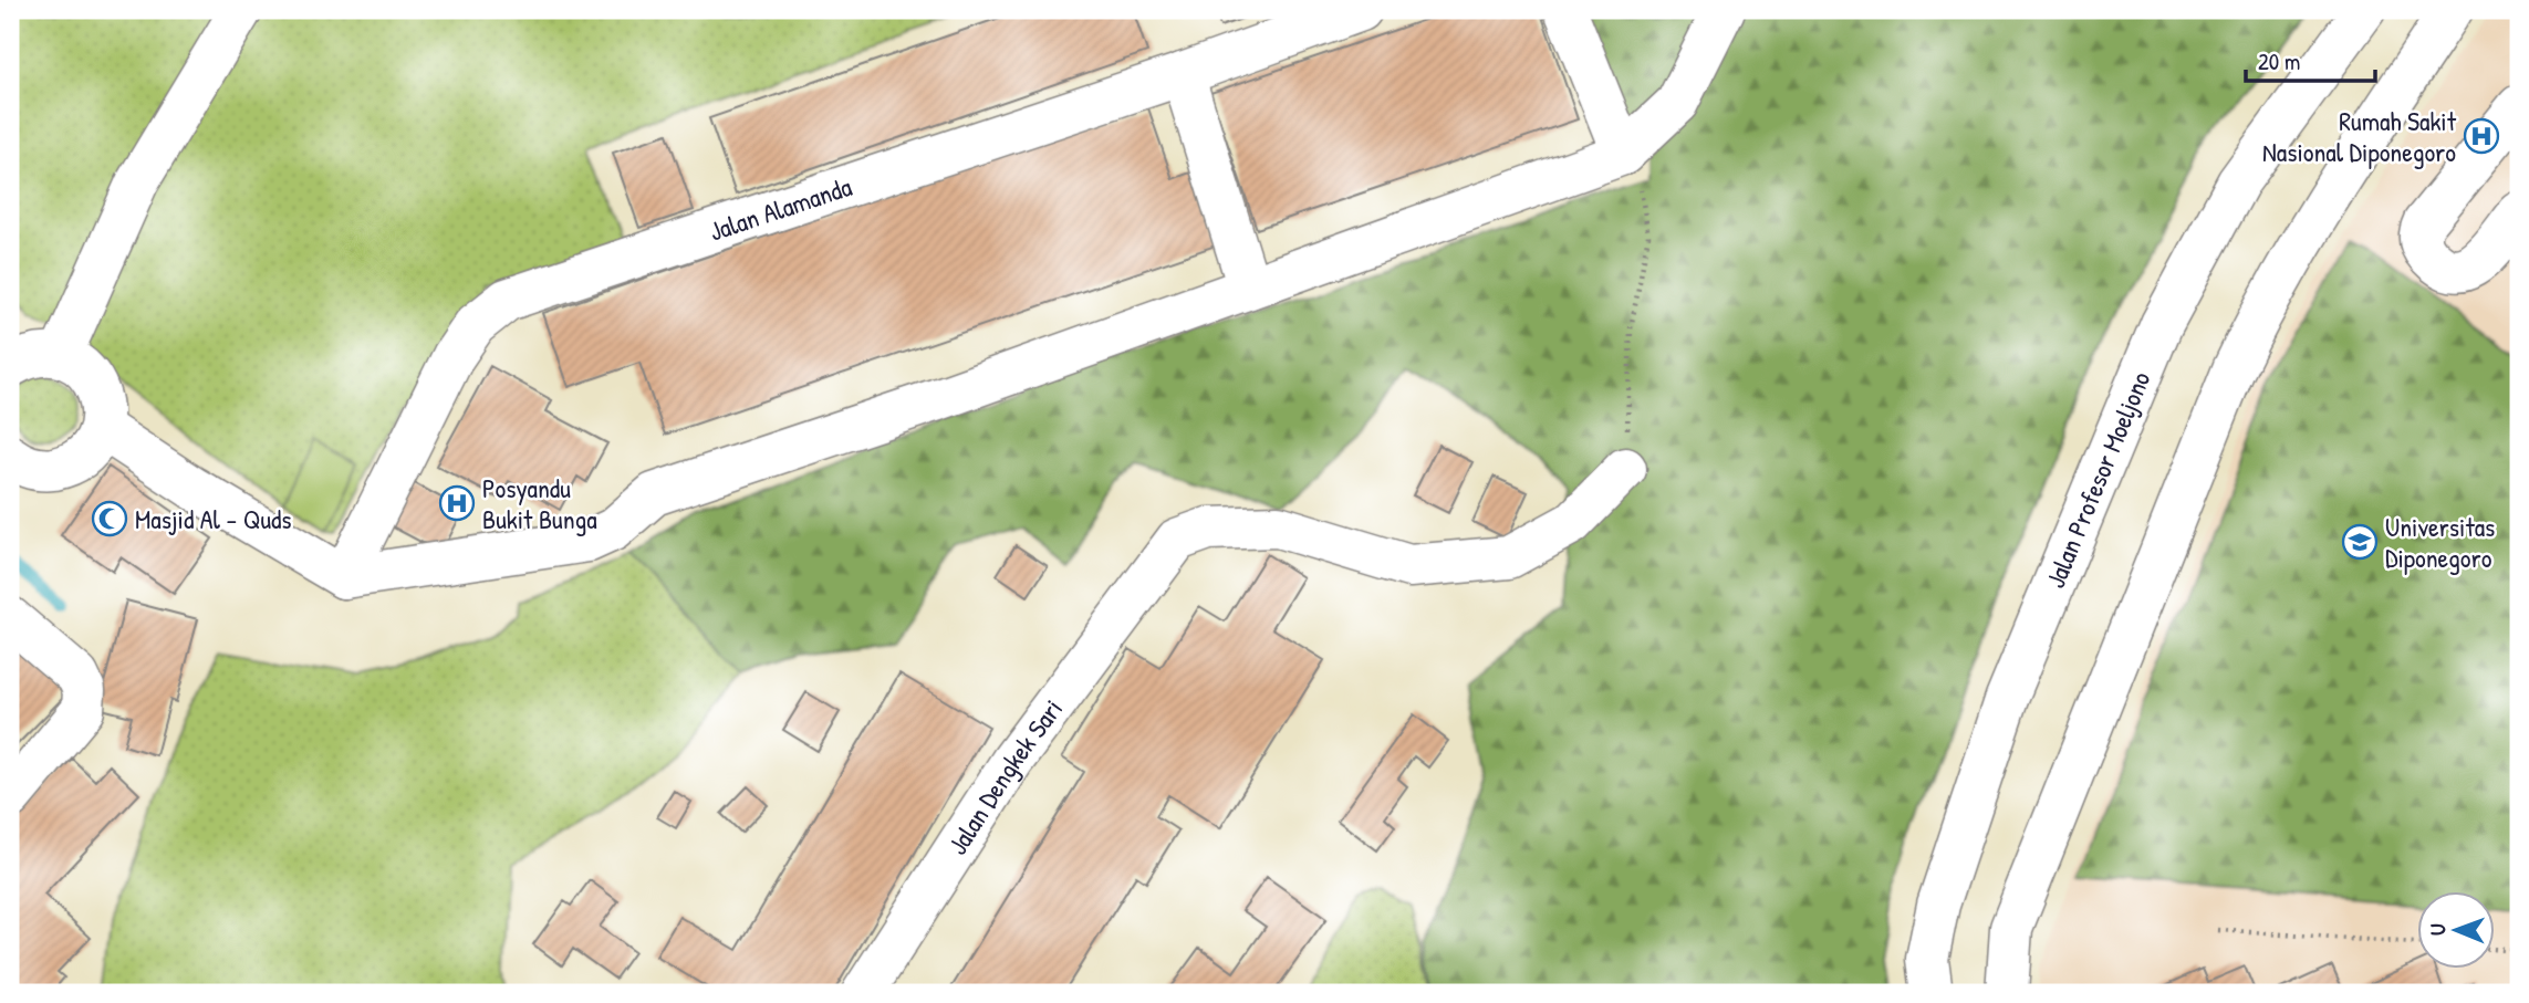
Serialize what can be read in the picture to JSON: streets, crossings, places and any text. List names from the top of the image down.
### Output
{
  "streets": {
    "street": ["Jalan Alamanda", "Jalan Profesor Moeljono", "Jalan Dengkek Sari"]
  },
  "places": {
    "hospital": ["Rumah Sakit Nasional Diponegoro", "Posyandu Bukit Bunga"],
    "mosque": ["Masjid Al - Quds"],
    "school or university": ["Universitas Diponegoro"]
  },
  "scale_bar": "20 m",
  "north": "left"
}
